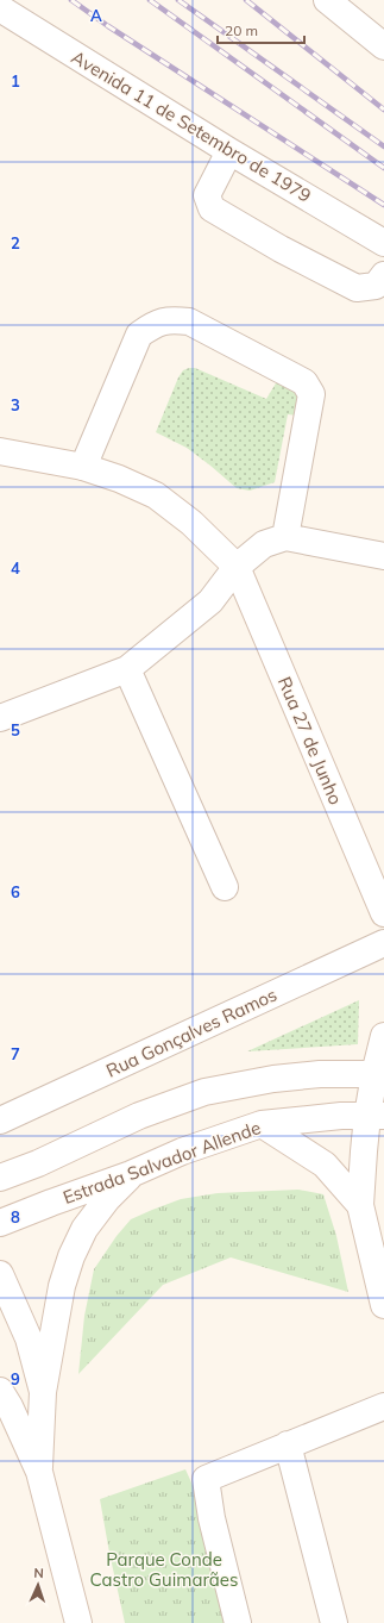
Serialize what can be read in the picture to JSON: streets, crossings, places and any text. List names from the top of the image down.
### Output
{
  "streets": {
    "street": [
      "Avenida 11 de Setembro de 1979",
      "Rua 27 de Junho",
      "Rua Gonçalves Ramos",
      "Estrada Salvador Allende"
    ]
  },
  "parks": ["Parque Conde Castro Guimarães"],
  "scale_bar": "20 m",
  "north": "top",
  "grid": {
    "columns": ["A"],
    "rows": [
      "1",
      "2",
      "3",
      "4",
      "5",
      "6",
      "7",
      "8",
      "9"
    ]
  }
}
